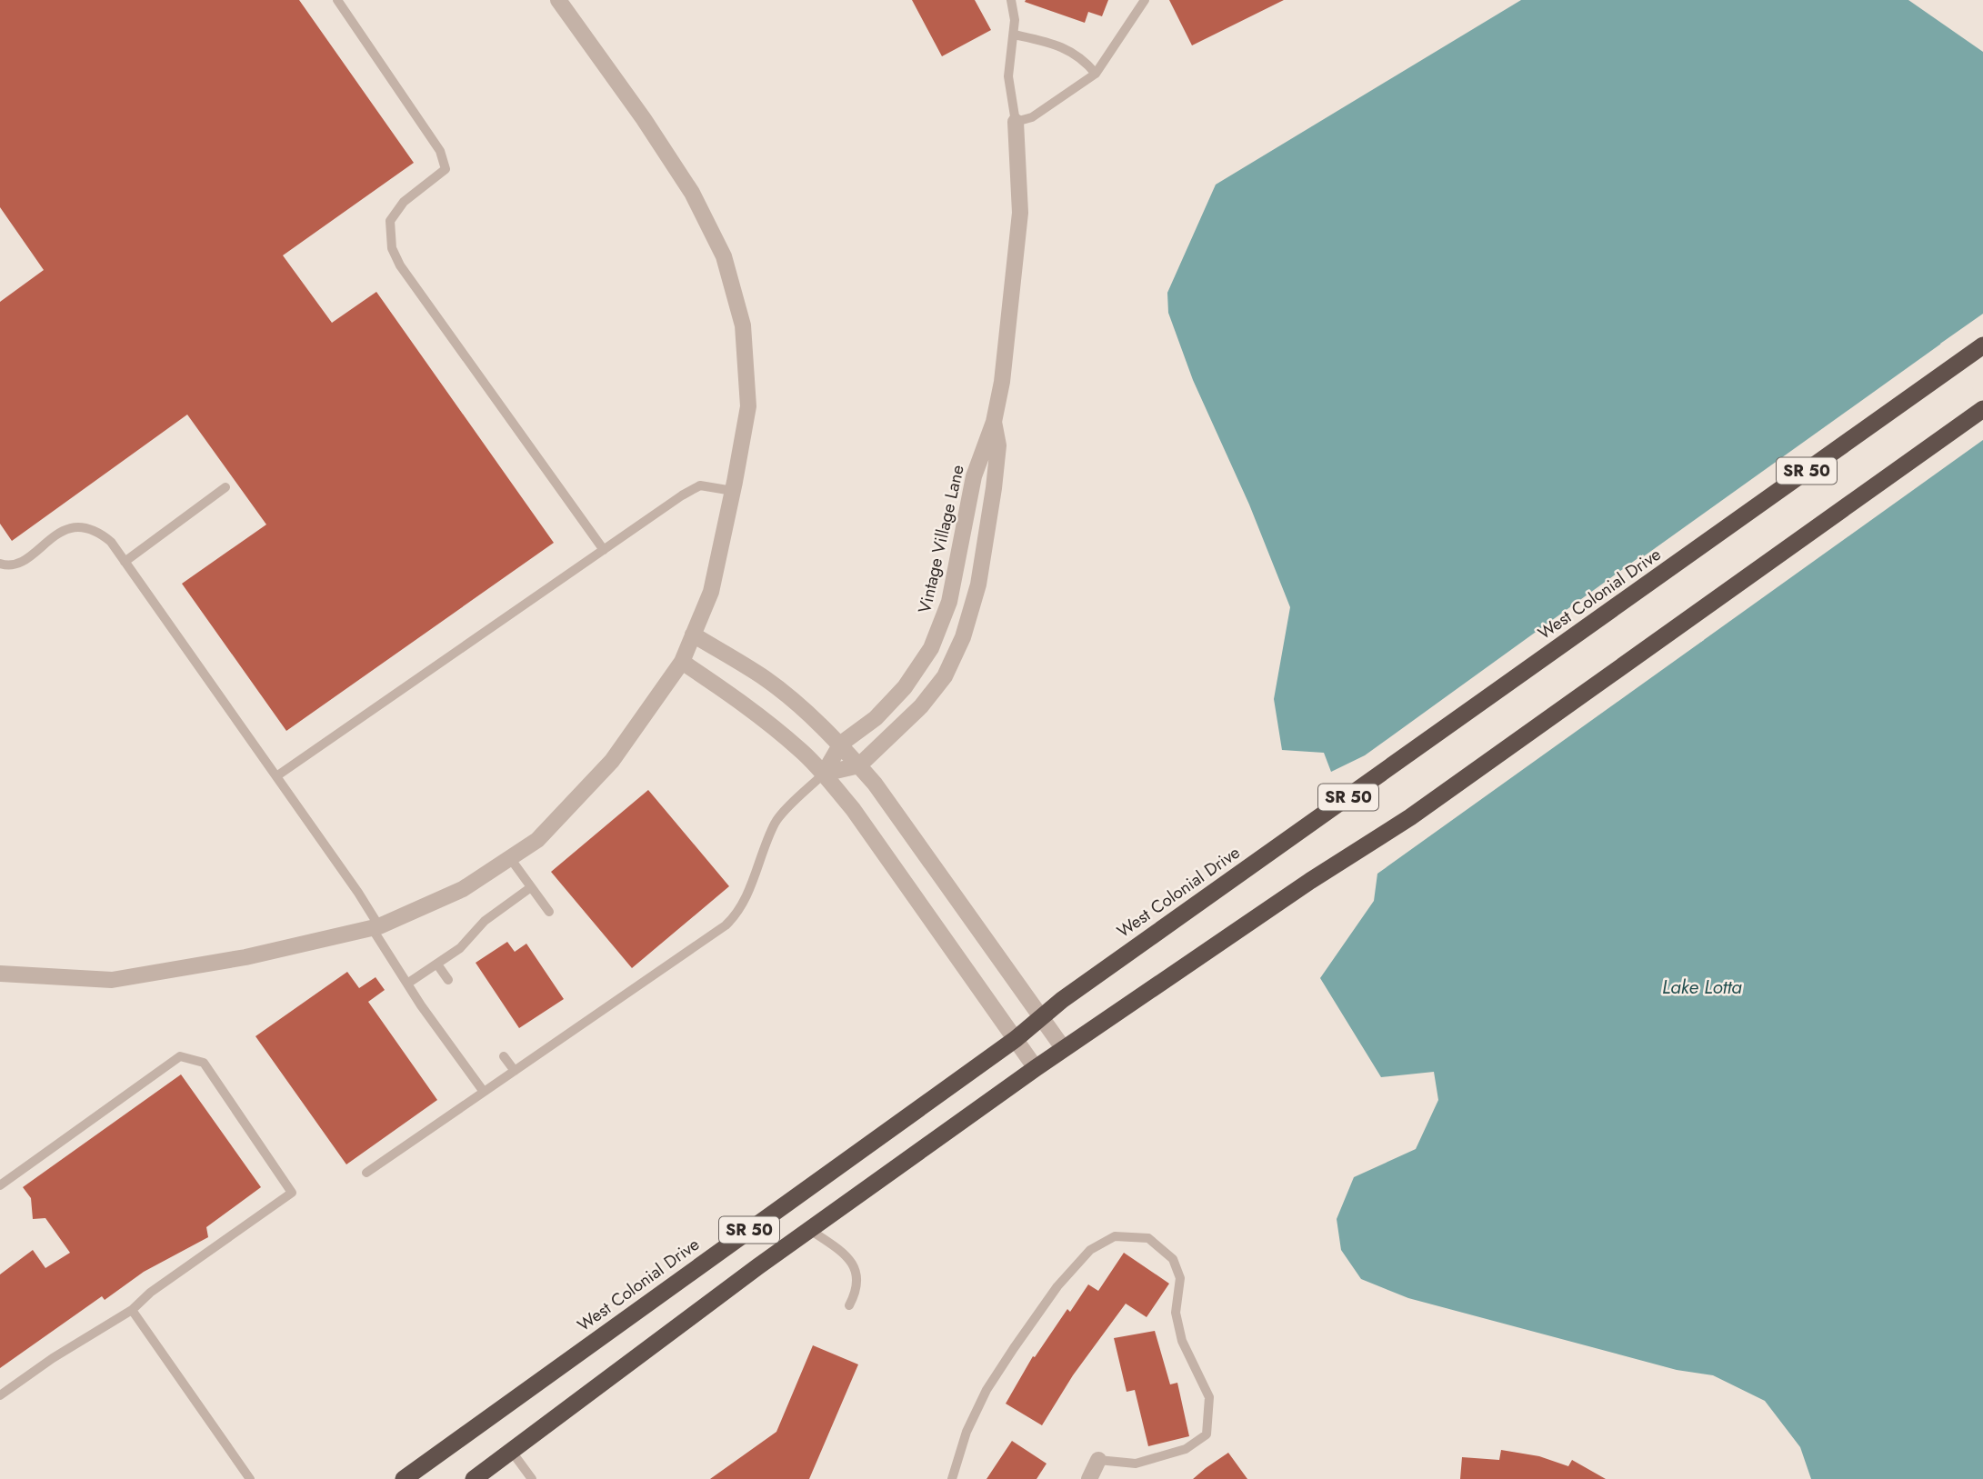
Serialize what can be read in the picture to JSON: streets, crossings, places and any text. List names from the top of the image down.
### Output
{
  "streets": {
    "highway": ["SR 50", "West Colonial Drive"],
    "street": ["Vintage Village Lane"]
  },
  "water": ["Lake Lotta"]
}
